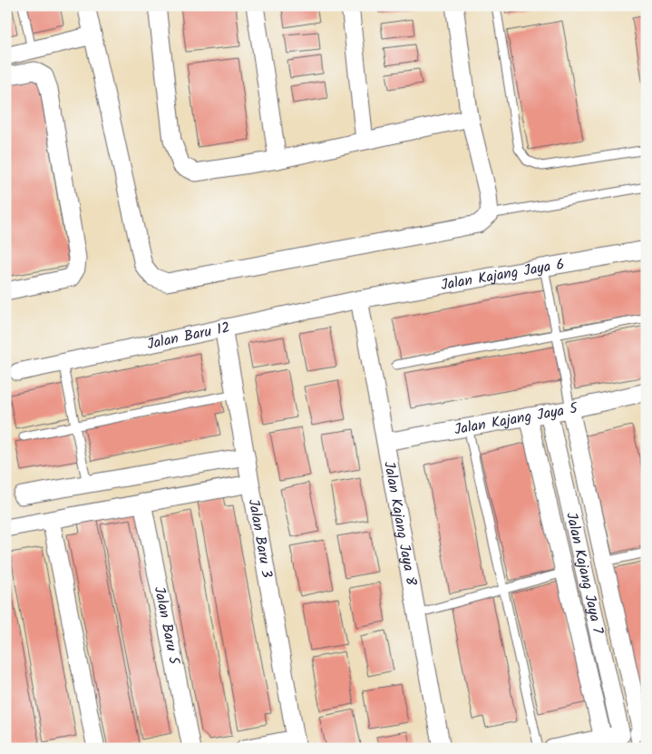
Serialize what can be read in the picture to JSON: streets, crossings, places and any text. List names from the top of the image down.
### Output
{
  "streets": {
    "street": [
      "Jalan Kajang Jaya 6",
      "Jalan Baru 12",
      "Jalan Kajang Jaya 5",
      "Jalan Kajang Jaya 8",
      "Jalan Baru 3",
      "Jalan Kajang Jaya 7",
      "Jalan Baru 5"
    ]
  },
  "crossings": [
    ["Jalan Kajang Jaya 6", "Jalan Baru 12"],
    ["Jalan Kajang Jaya 6", "Jalan Kajang Jaya 8"],
    ["Jalan Baru 12", "Jalan Kajang Jaya 8"],
    ["Jalan Baru 12", "Jalan Baru 3"],
    ["Jalan Kajang Jaya 5", "Jalan Kajang Jaya 8"],
    ["Jalan Kajang Jaya 5", "Jalan Kajang Jaya 7"]
  ]
}
